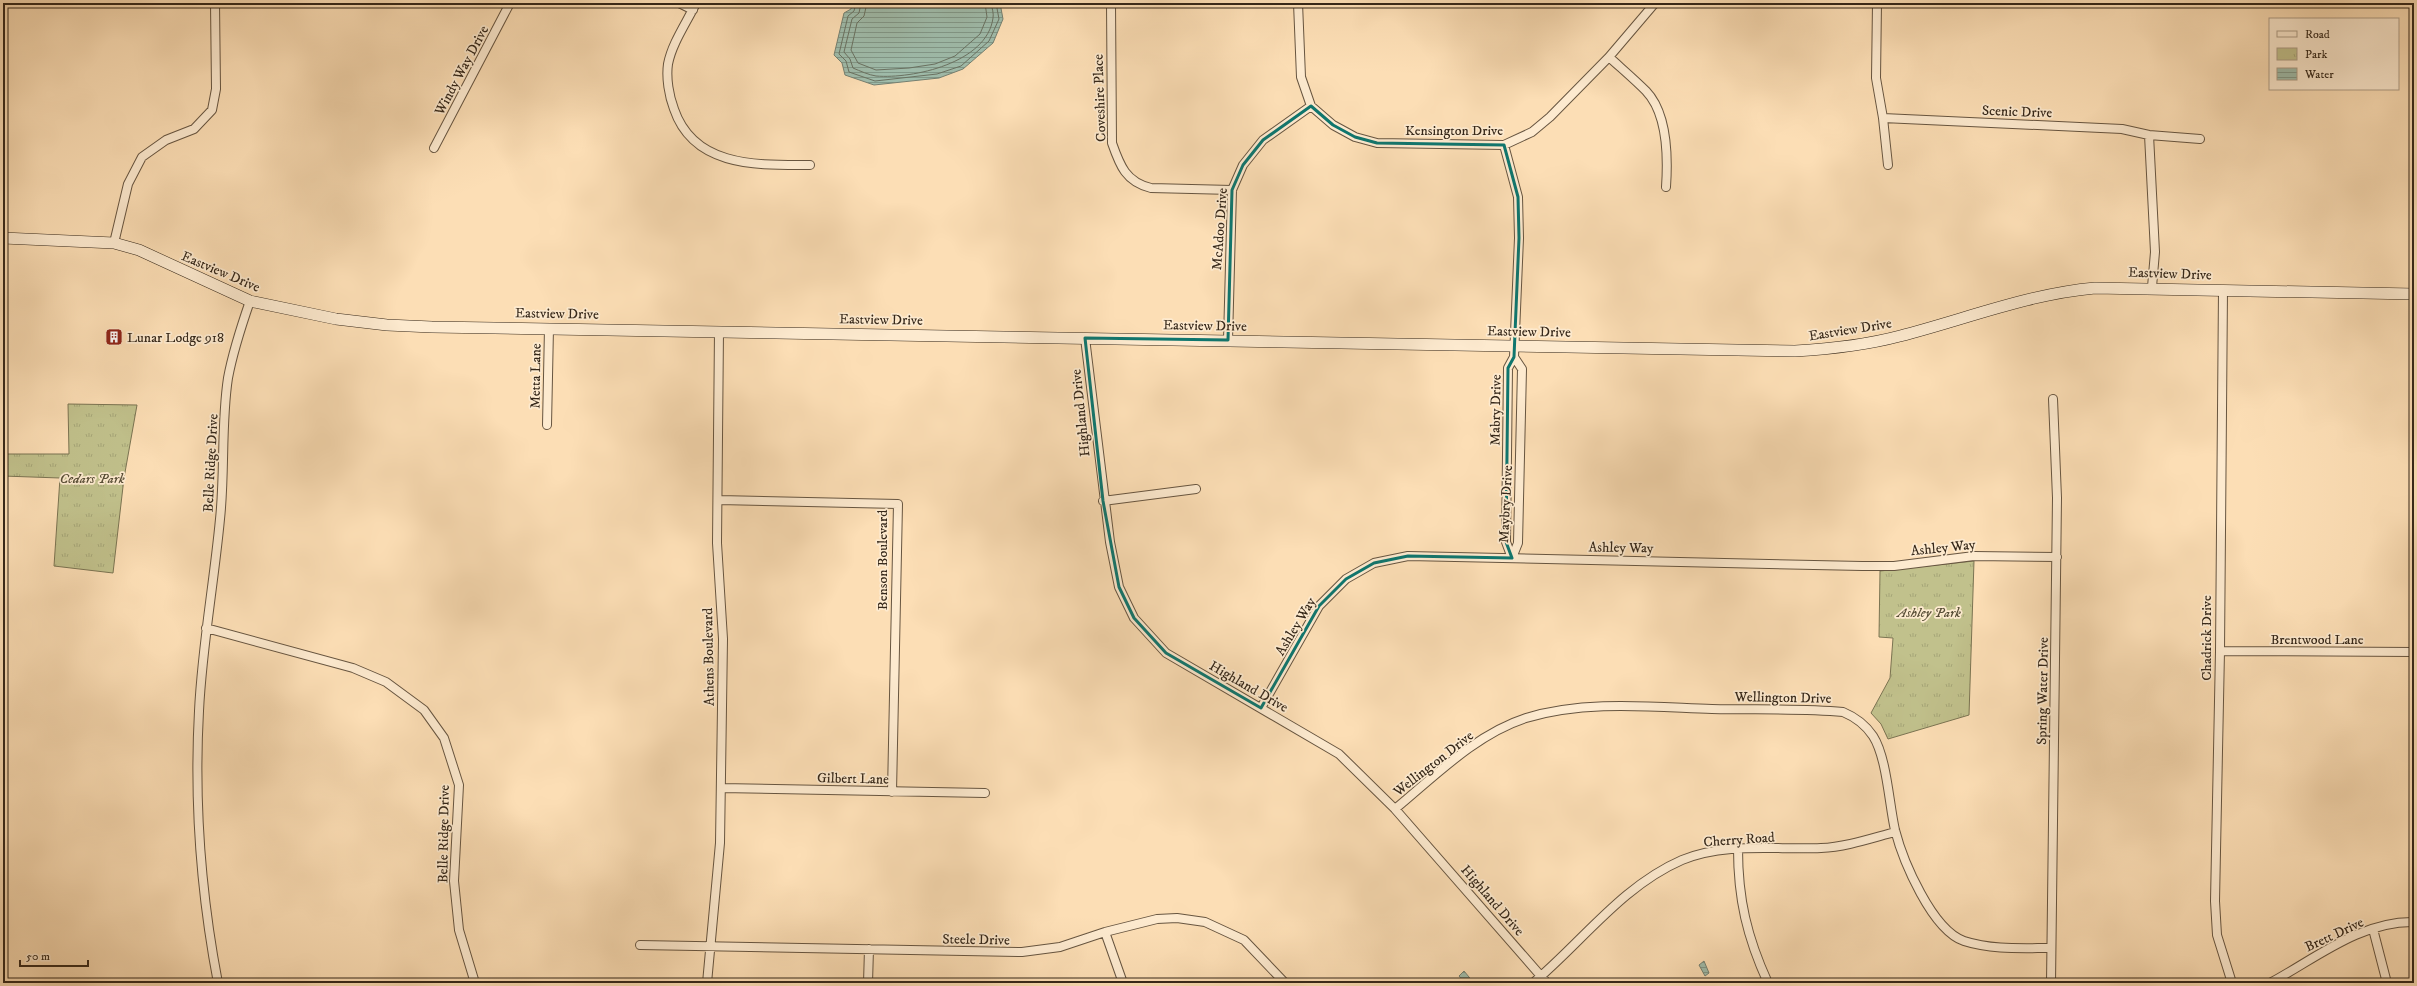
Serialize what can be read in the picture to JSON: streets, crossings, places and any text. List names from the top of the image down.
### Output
{
  "streets": {
    "street": [
      "Windy Way Drive",
      "Coveshire Place",
      "Scenic Drive",
      "Kensington Drive",
      "McAdoo Drive",
      "Eastview Drive",
      "Metta Lane",
      "Mabry Drive",
      "Highland Drive",
      "Belle Ridge Drive",
      "Maybry Drive",
      "Ashley Way",
      "Benson Boulevard",
      "Chadrick Drive",
      "Brentwood Lane",
      "Athens Boulevard",
      "Spring Water Drive",
      "Wellington Drive",
      "Gilbert Lane",
      "Cherry Road",
      "Brett Drive",
      "Steele Drive"
    ]
  },
  "crossings": [
    ["Coveshire Place", "McAdoo Drive"],
    ["Kensington Drive", "McAdoo Drive"],
    ["Kensington Drive", "Mabry Drive"],
    ["McAdoo Drive", "Eastview Drive"],
    ["Eastview Drive", "Metta Lane"],
    ["Eastview Drive", "Mabry Drive"],
    ["Eastview Drive", "Highland Drive"],
    ["Eastview Drive", "Belle Ridge Drive"],
    ["Eastview Drive", "Maybry Drive"],
    ["Eastview Drive", "Chadrick Drive"],
    ["Eastview Drive", "Athens Boulevard"],
    ["Mabry Drive", "Maybry Drive"],
    ["Mabry Drive", "Ashley Way"],
    ["Highland Drive", "Ashley Way"],
    ["Highland Drive", "Wellington Drive"],
    ["Highland Drive", "Cherry Road"],
    ["Maybry Drive", "Ashley Way"],
    ["Ashley Way", "Spring Water Drive"],
    ["Benson Boulevard", "Athens Boulevard"],
    ["Benson Boulevard", "Gilbert Lane"],
    ["Chadrick Drive", "Brentwood Lane"],
    ["Athens Boulevard", "Gilbert Lane"],
    ["Athens Boulevard", "Steele Drive"],
    ["Spring Water Drive", "Wellington Drive"],
    ["Wellington Drive", "Cherry Road"]
  ],
  "parks": ["Cedars Park", "Ashley Park"],
  "places": {
    "building": ["Lunar Lodge 918"]
  },
  "legend": ["Road", "Park", "Water"],
  "scale_bar": "50 m"
}
